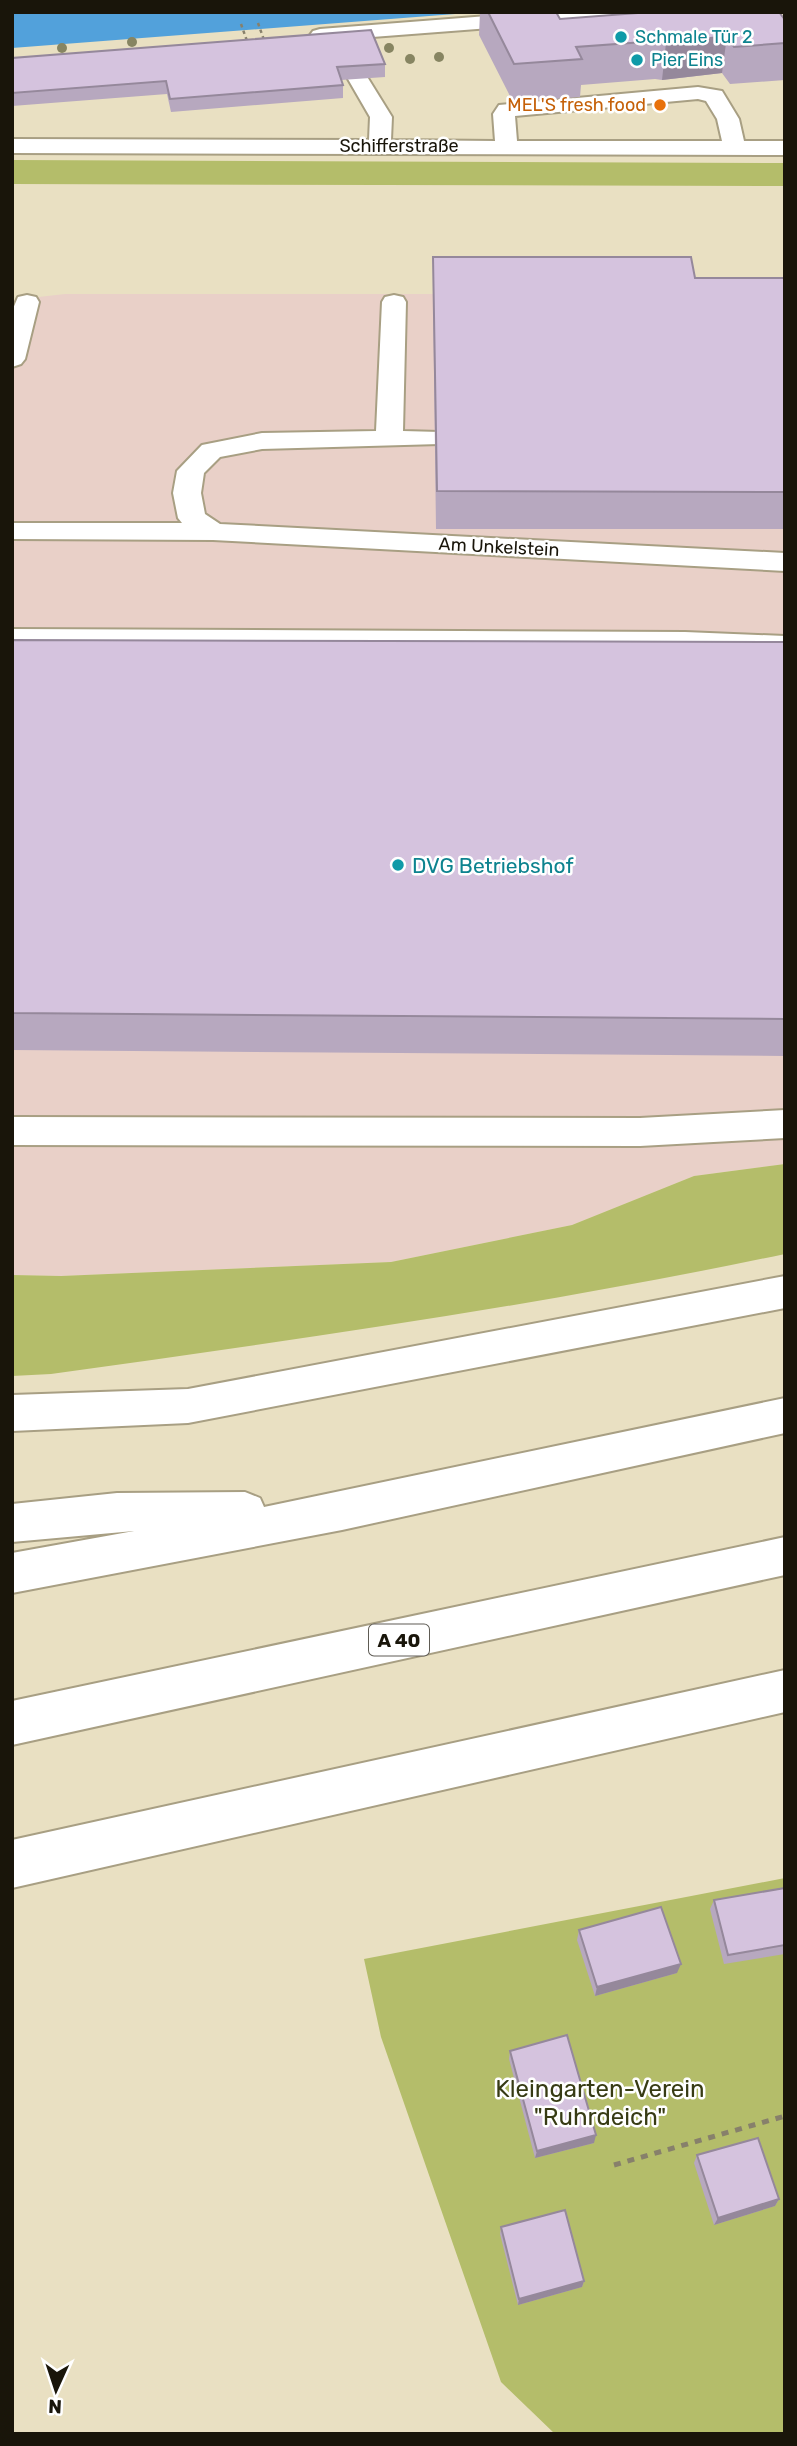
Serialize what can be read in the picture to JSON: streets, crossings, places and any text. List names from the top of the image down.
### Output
{
  "streets": {
    "main road": ["Schifferstraße", "Am Unkelstein", "A 40"]
  },
  "parks": ["Kleingarten-Verein \"Ruhrdeich\""],
  "places": [
    "Schmale Tür 2",
    "Pier Eins",
    "MEL'S fresh food",
    "DVG Betriebshof"
  ],
  "north": "bottom"
}
